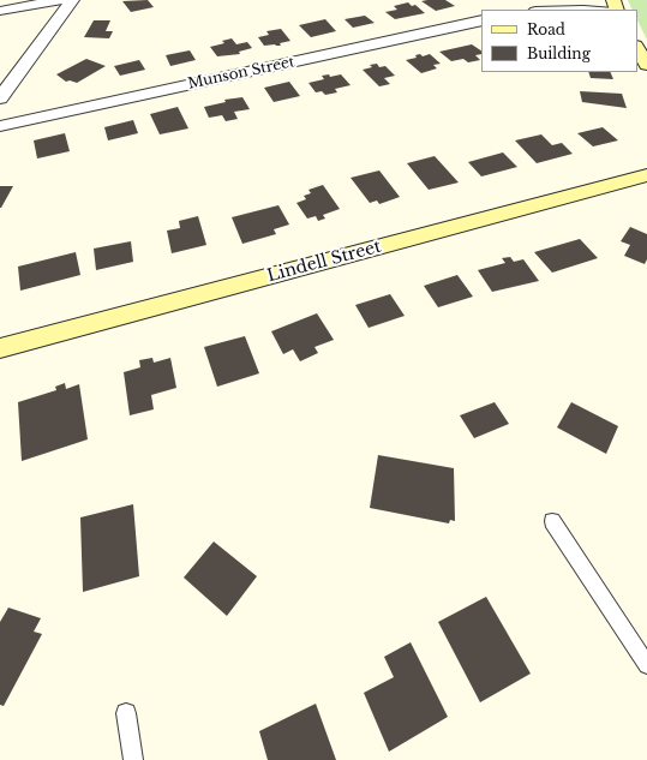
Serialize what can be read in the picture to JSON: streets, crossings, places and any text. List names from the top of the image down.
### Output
{
  "streets": {
    "street": ["Munson Street", "Lindell Street"]
  },
  "legend": ["Road", "Building"]
}
